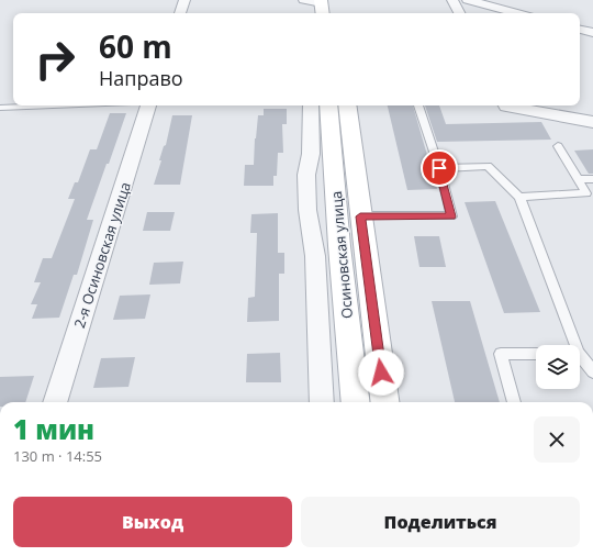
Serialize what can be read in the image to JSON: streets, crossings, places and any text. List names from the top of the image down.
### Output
{
  "streets": {
    "street": ["2-я Осиновская улица", "Осиновская улица"]
  },
  "page": {
    "turn": ["60 m", "Направо"],
    "heading": ["1 мин", "130 m · 14:55"],
    "buttons": ["Выход", "Поделиться"]
  }
}
